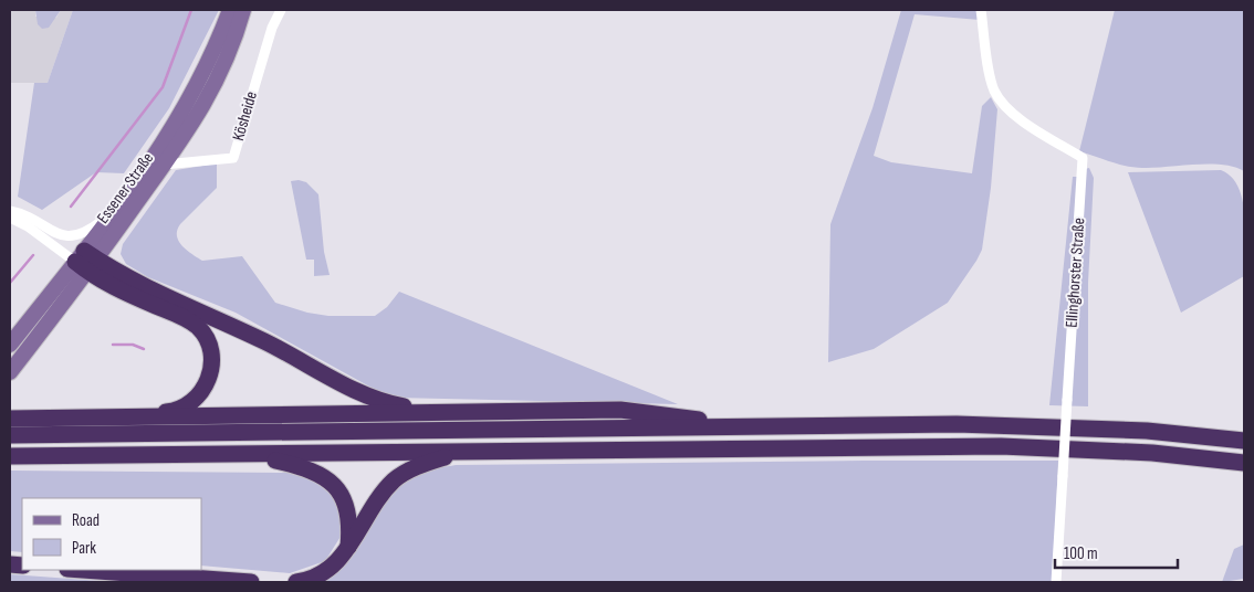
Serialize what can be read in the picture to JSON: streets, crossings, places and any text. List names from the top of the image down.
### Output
{
  "streets": {
    "main road": ["Essener Straße"],
    "street": ["Kösheide", "Ellinghorster Straße"]
  },
  "crossings": [
    ["Kösheide", "Essener Straße"]
  ],
  "legend": ["Road", "Park"],
  "scale_bar": "100 m"
}
